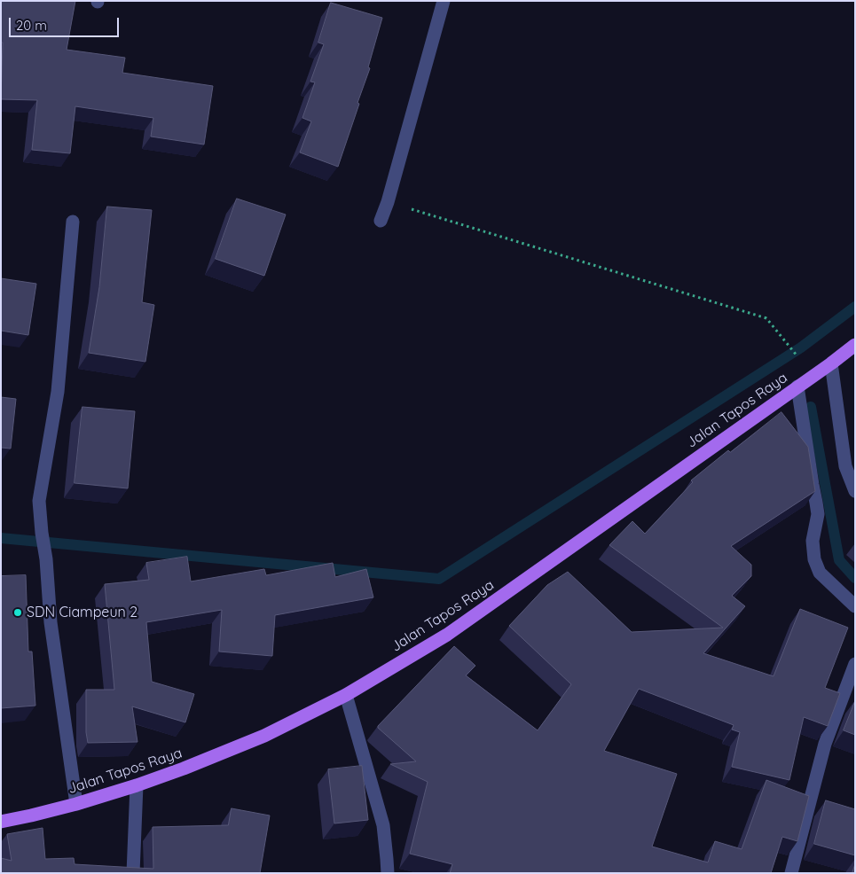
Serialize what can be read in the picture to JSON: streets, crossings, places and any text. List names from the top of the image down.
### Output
{
  "streets": {
    "main road": ["Jalan Tapos Raya"]
  },
  "places": ["SDN Ciampeun 2"],
  "scale_bar": "20 m"
}
